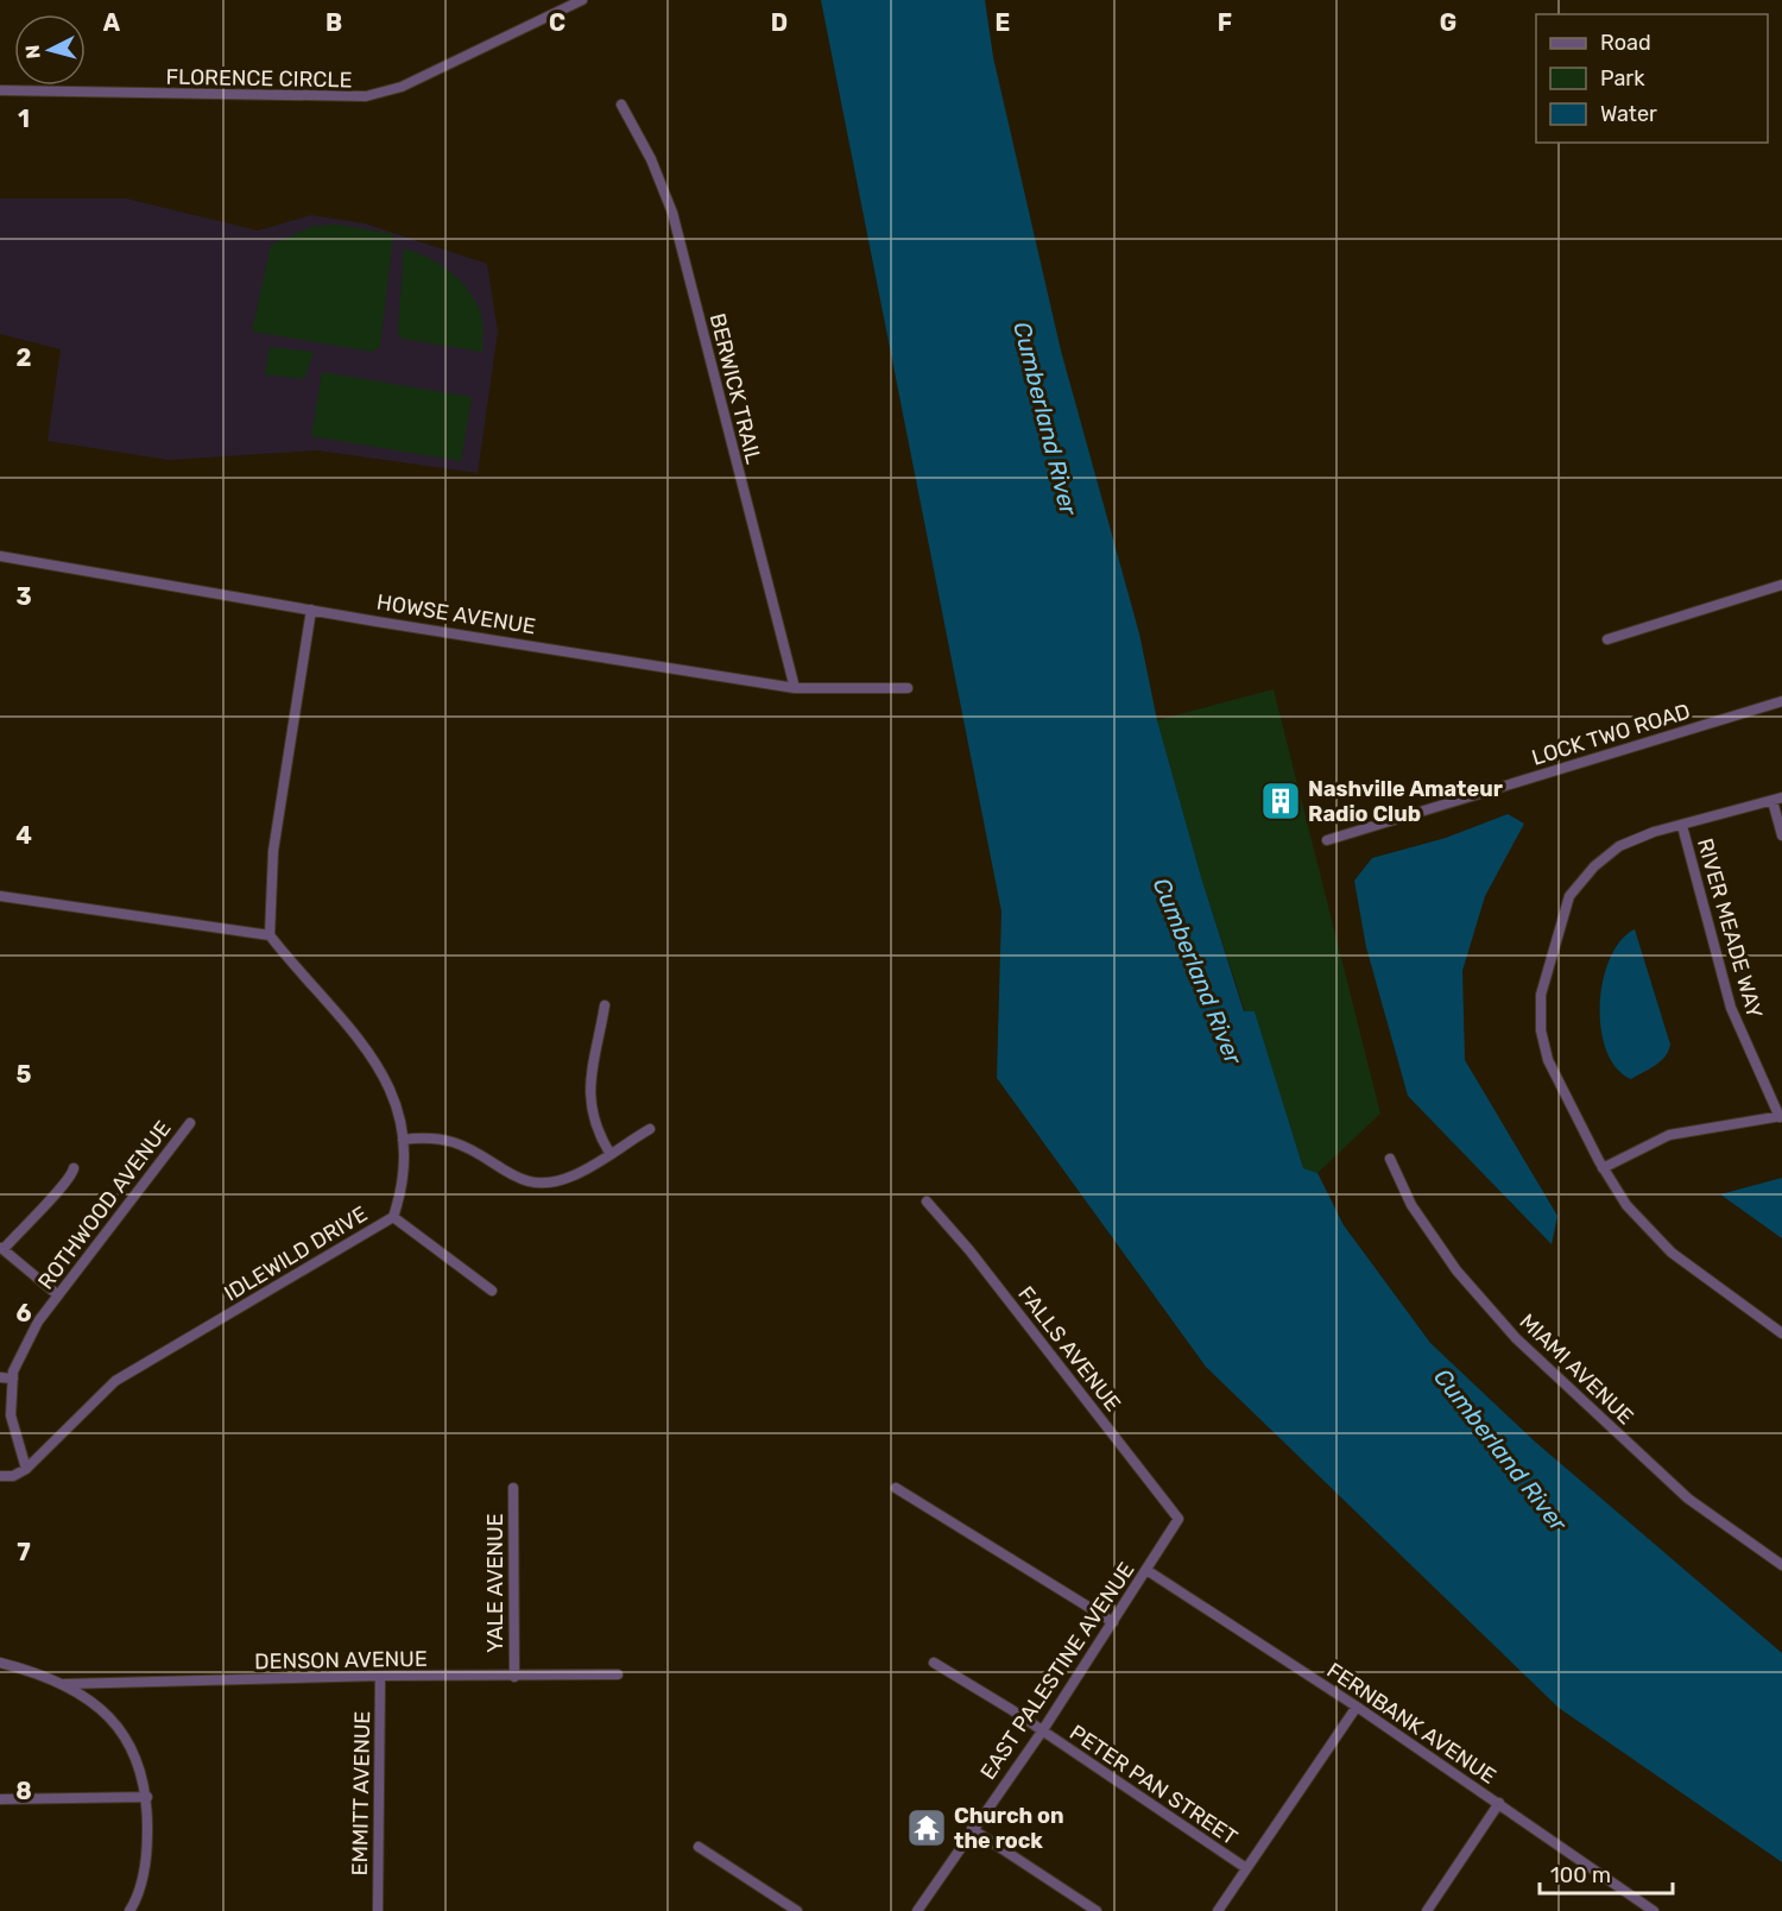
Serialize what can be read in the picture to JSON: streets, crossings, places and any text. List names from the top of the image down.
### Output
{
  "streets": {
    "street": [
      "FLORENCE CIRCLE",
      "BERWICK TRAIL",
      "HOWSE AVENUE",
      "LOCK TWO ROAD",
      "RIVER MEADE WAY",
      "ROTHWOOD AVENUE",
      "IDLEWILD DRIVE",
      "FALLS AVENUE",
      "MIAMI AVENUE",
      "YALE AVENUE",
      "DENSON AVENUE",
      "EAST PALESTINE AVENUE",
      "FERNBANK AVENUE",
      "PETER PAN STREET",
      "EMMITT AVENUE"
    ]
  },
  "crossings": [
    ["BERWICK TRAIL", "HOWSE AVENUE"],
    ["ROTHWOOD AVENUE", "IDLEWILD DRIVE"],
    ["FALLS AVENUE", "EAST PALESTINE AVENUE"],
    ["YALE AVENUE", "DENSON AVENUE"],
    ["DENSON AVENUE", "EMMITT AVENUE"],
    ["EAST PALESTINE AVENUE", "FERNBANK AVENUE"],
    ["EAST PALESTINE AVENUE", "PETER PAN STREET"]
  ],
  "water": ["Cumberland River"],
  "places": {
    "building": ["Nashville Amateur Radio Club"],
    "temple": ["Church on the rock"]
  },
  "legend": ["Road", "Park", "Water"],
  "scale_bar": "100 m",
  "north": "left",
  "grid": {
    "columns": [
      "A",
      "B",
      "C",
      "D",
      "E",
      "F",
      "G"
    ],
    "rows": [
      "1",
      "2",
      "3",
      "4",
      "5",
      "6",
      "7",
      "8"
    ]
  }
}
